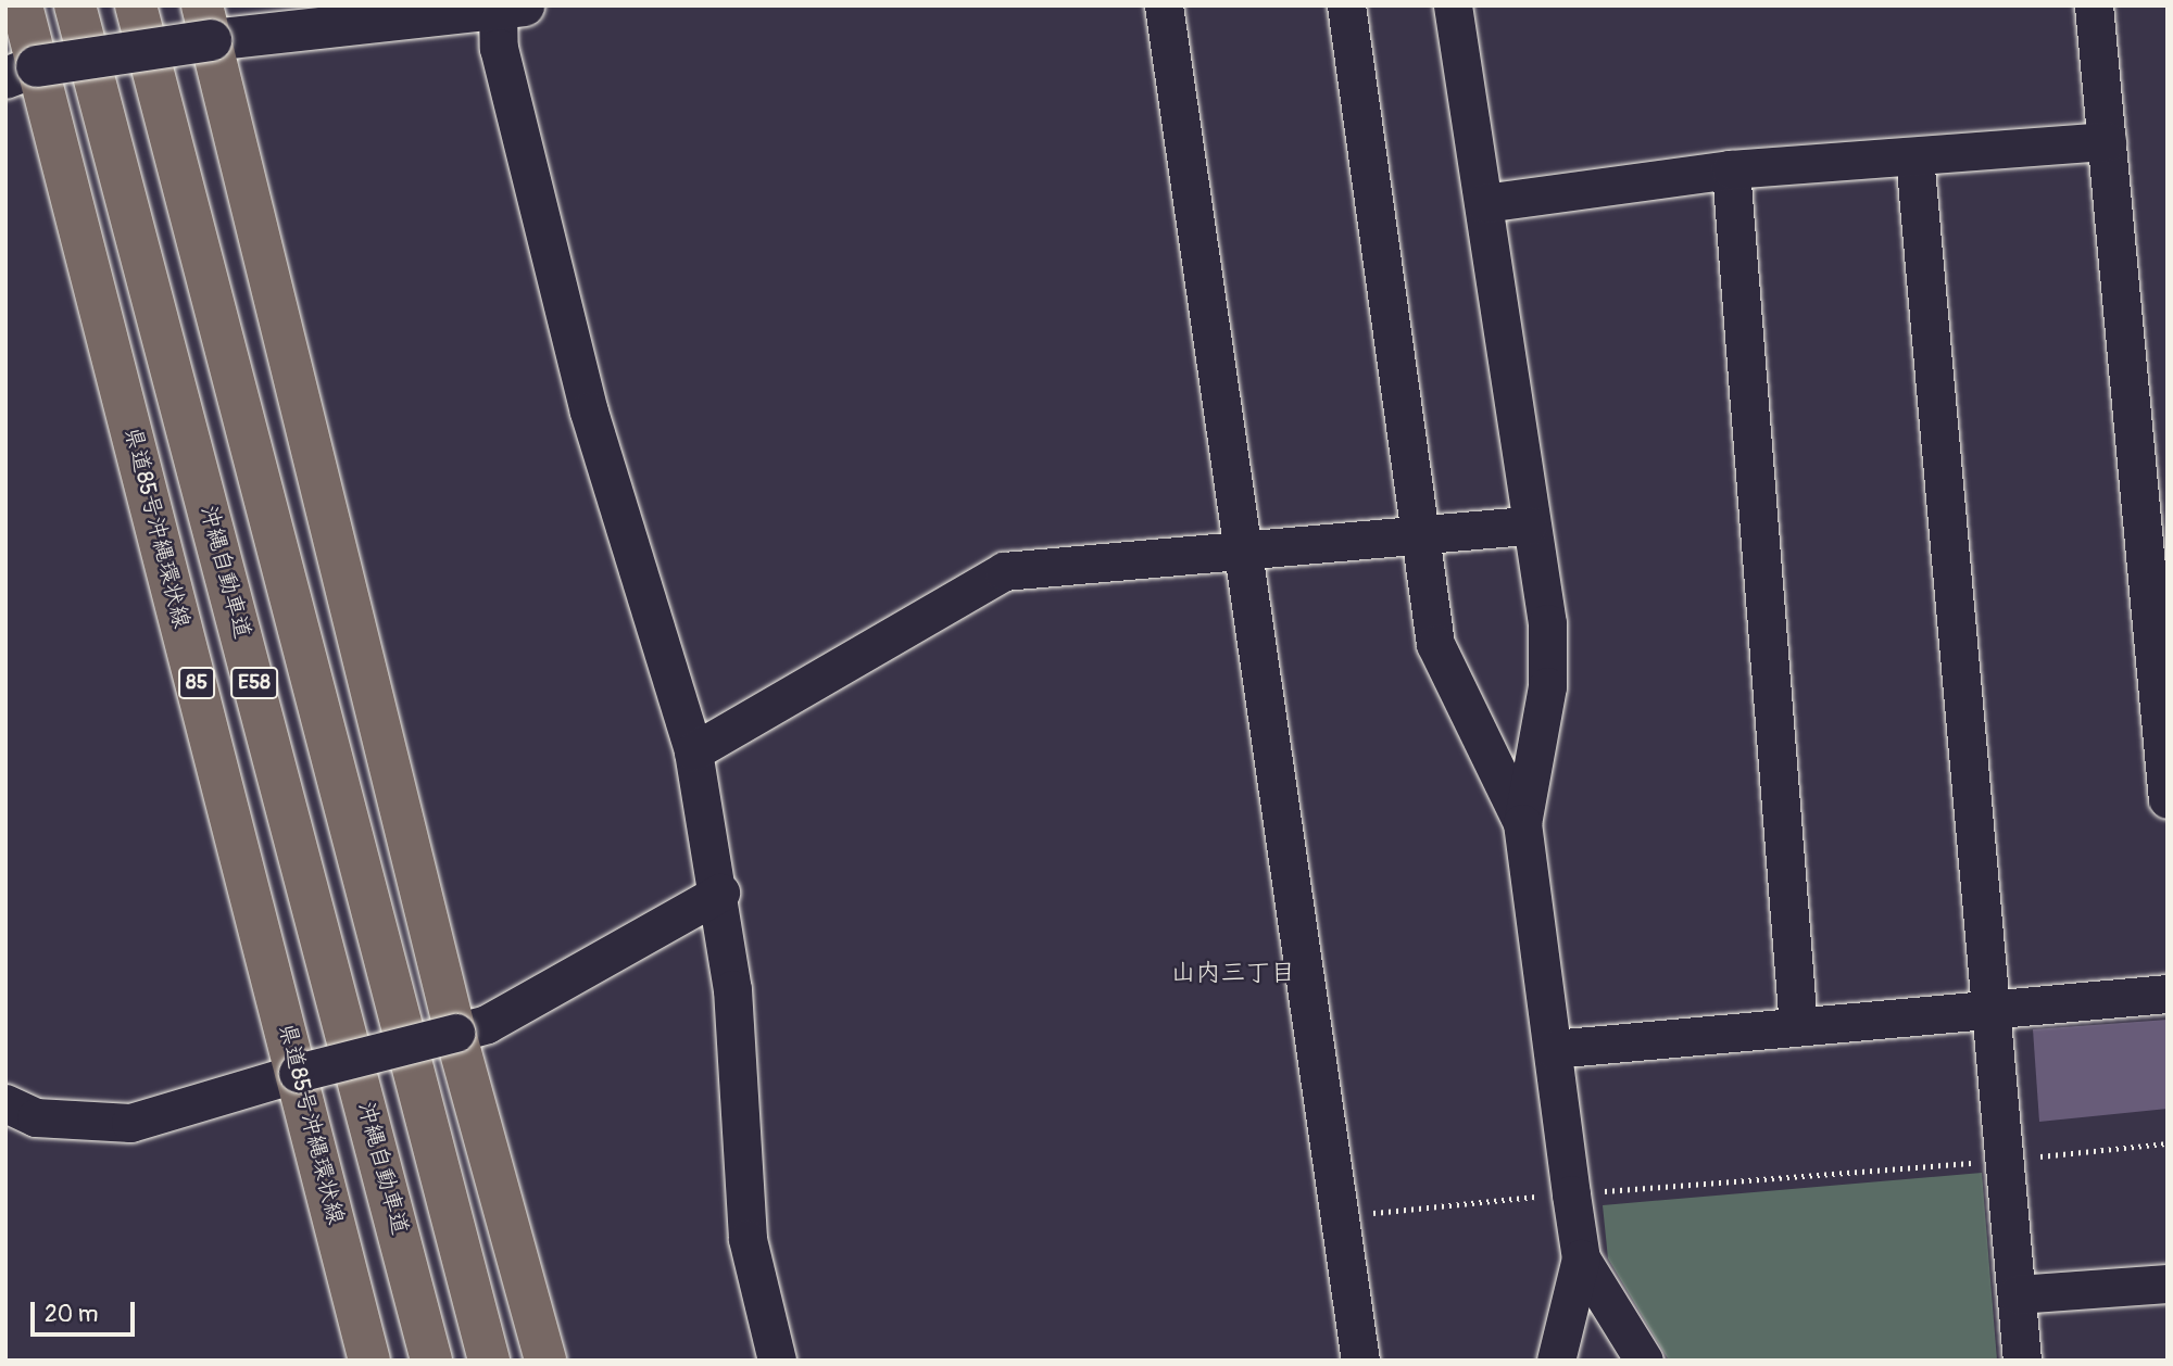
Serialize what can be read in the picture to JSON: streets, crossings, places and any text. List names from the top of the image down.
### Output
{
  "streets": {
    "main road": [
      "県道85号沖縄環状線",
      "沖縄自動車道",
      "85",
      "E58"
    ]
  },
  "districts": ["山内三丁目"],
  "scale_bar": "20 m"
}
